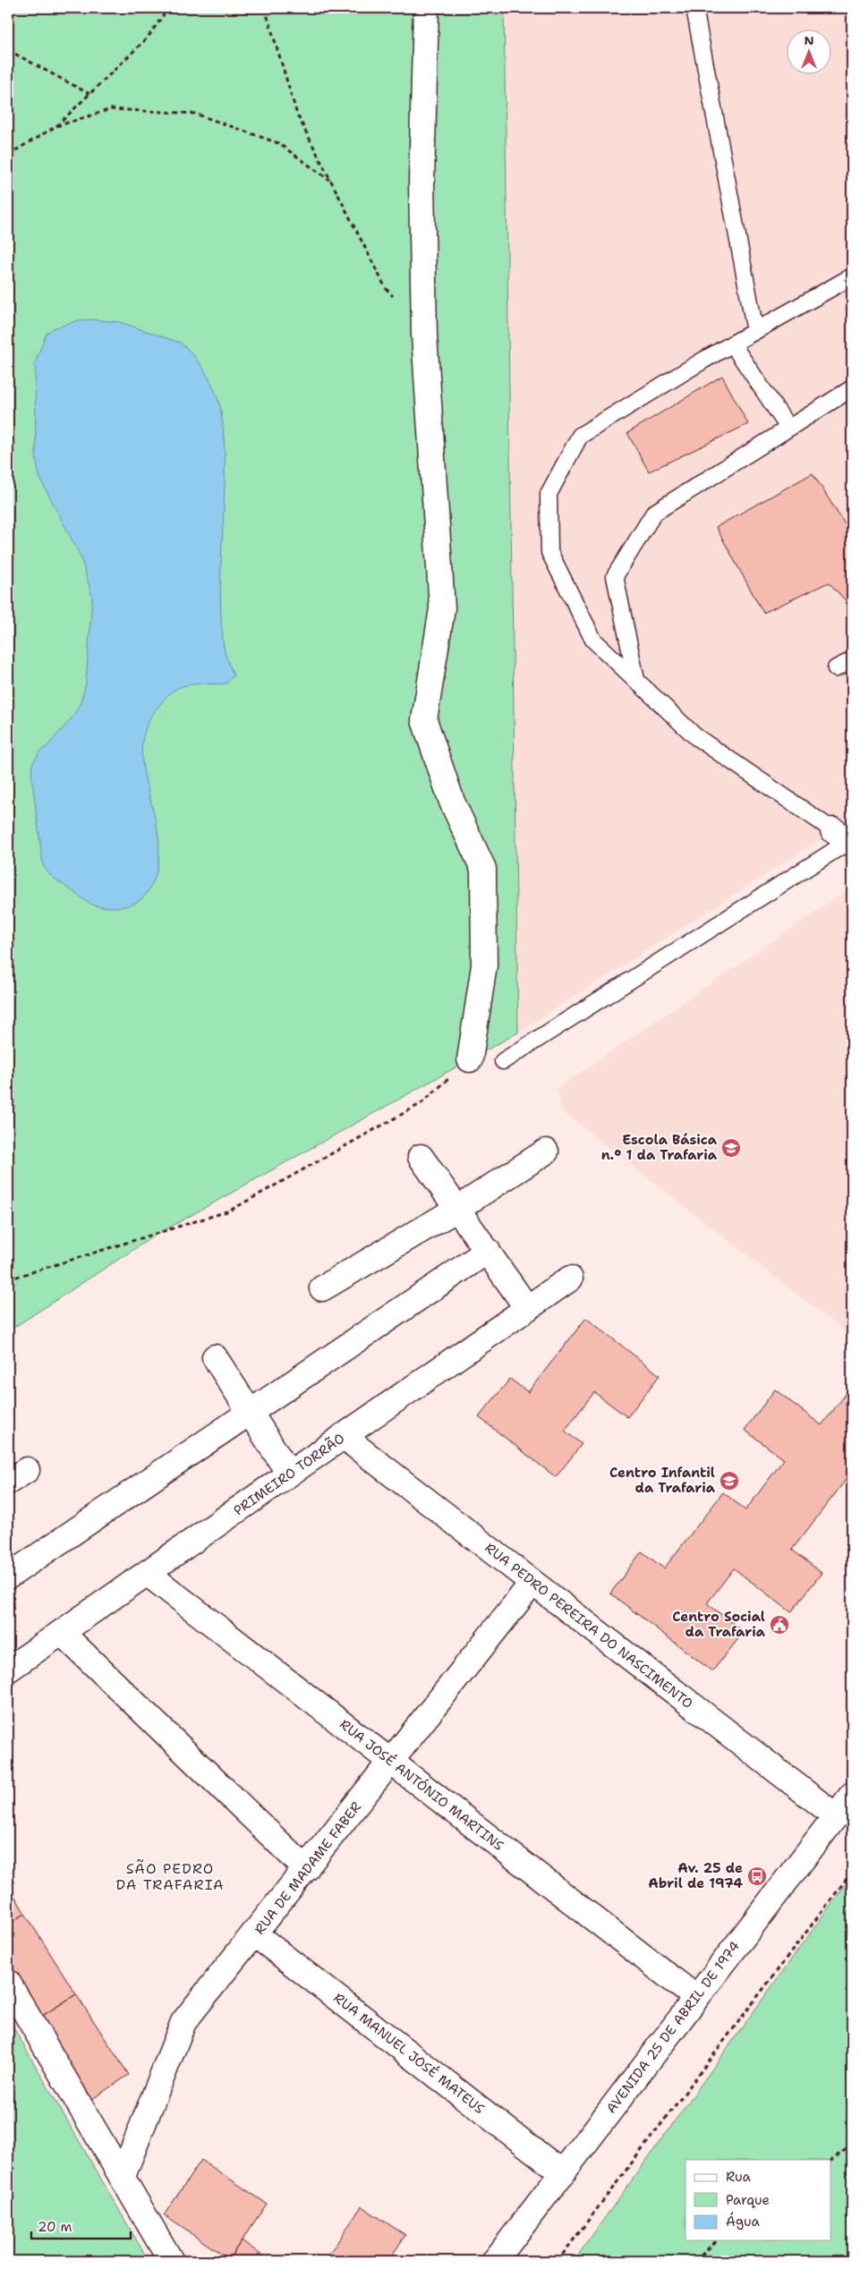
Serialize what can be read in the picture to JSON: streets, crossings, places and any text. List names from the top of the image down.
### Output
{
  "streets": {
    "street": [
      "PRIMEIRO TORRÃO",
      "RUA PEDRO PEREIRA DO NASCIMENTO",
      "RUA JOSÉ ANTÓNIO MARTINS",
      "RUA DE MADAME FABER",
      "AVENIDA 25 DE ABRIL DE 1974",
      "RUA MANUEL JOSÉ MATEUS"
    ]
  },
  "crossings": [
    ["PRIMEIRO TORRÃO", "RUA PEDRO PEREIRA DO NASCIMENTO"],
    ["PRIMEIRO TORRÃO", "RUA JOSÉ ANTÓNIO MARTINS"],
    ["RUA PEDRO PEREIRA DO NASCIMENTO", "RUA DE MADAME FABER"],
    ["RUA PEDRO PEREIRA DO NASCIMENTO", "AVENIDA 25 DE ABRIL DE 1974"],
    ["RUA JOSÉ ANTÓNIO MARTINS", "RUA DE MADAME FABER"],
    ["RUA JOSÉ ANTÓNIO MARTINS", "AVENIDA 25 DE ABRIL DE 1974"],
    ["RUA DE MADAME FABER", "RUA MANUEL JOSÉ MATEUS"],
    ["AVENIDA 25 DE ABRIL DE 1974", "RUA MANUEL JOSÉ MATEUS"]
  ],
  "districts": ["SÃO PEDRO DA TRAFARIA"],
  "places": {
    "school or university": ["Escola Básica n.º 1 da Trafaria", "Centro Infantil da Trafaria"],
    "public building": ["Centro Social da Trafaria"],
    "bus stop": ["Av. 25 de Abril de 1974"]
  },
  "legend": ["Rua", "Parque", "Água"],
  "scale_bar": "20 m",
  "north": "top"
}
